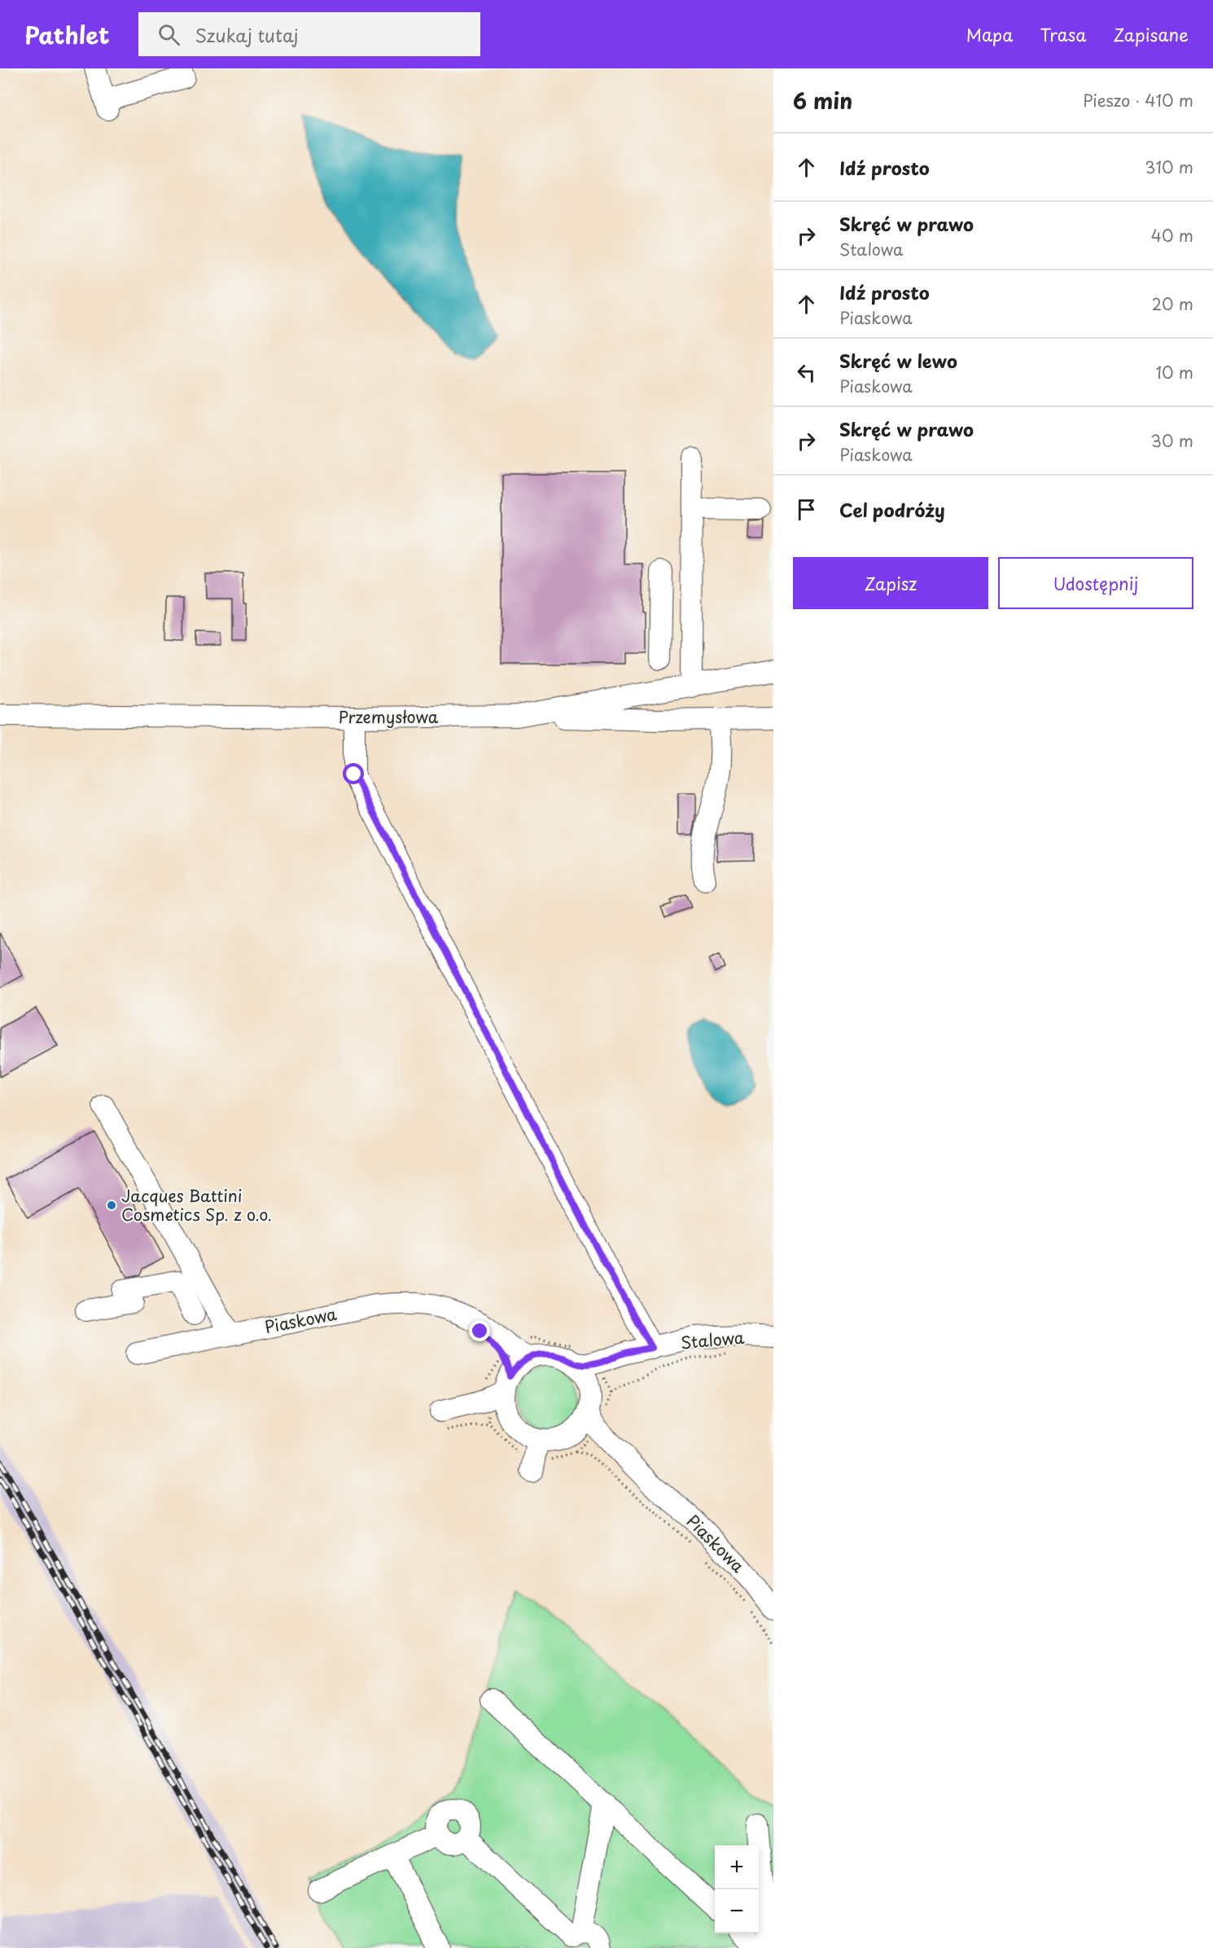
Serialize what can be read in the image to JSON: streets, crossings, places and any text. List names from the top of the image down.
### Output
{
  "streets": {
    "street": ["Przemysłowa", "Piaskowa", "Stalowa"]
  },
  "crossings": [
    ["Piaskowa", "Stalowa"]
  ],
  "places": ["Jacques Battini Cosmetics Sp. z o.o."],
  "page": {
    "header": "Pathlet",
    "search": "Szukaj tutaj",
    "nav": ["Mapa", "Trasa", "Zapisane"],
    "heading": ["6 min", "Pieszo · 410 m"],
    "list": [
      ["Idź prosto", "310 m"],
      ["Skręć w prawo", "Stalowa", "40 m"],
      ["Idź prosto", "Piaskowa", "20 m"],
      ["Skręć w lewo", "Piaskowa", "10 m"],
      ["Skręć w prawo", "Piaskowa", "30 m"],
      "Cel podróży"
    ],
    "buttons": ["Zapisz", "Udostępnij"],
    "map_buttons": ["+", "−"]
  }
}
